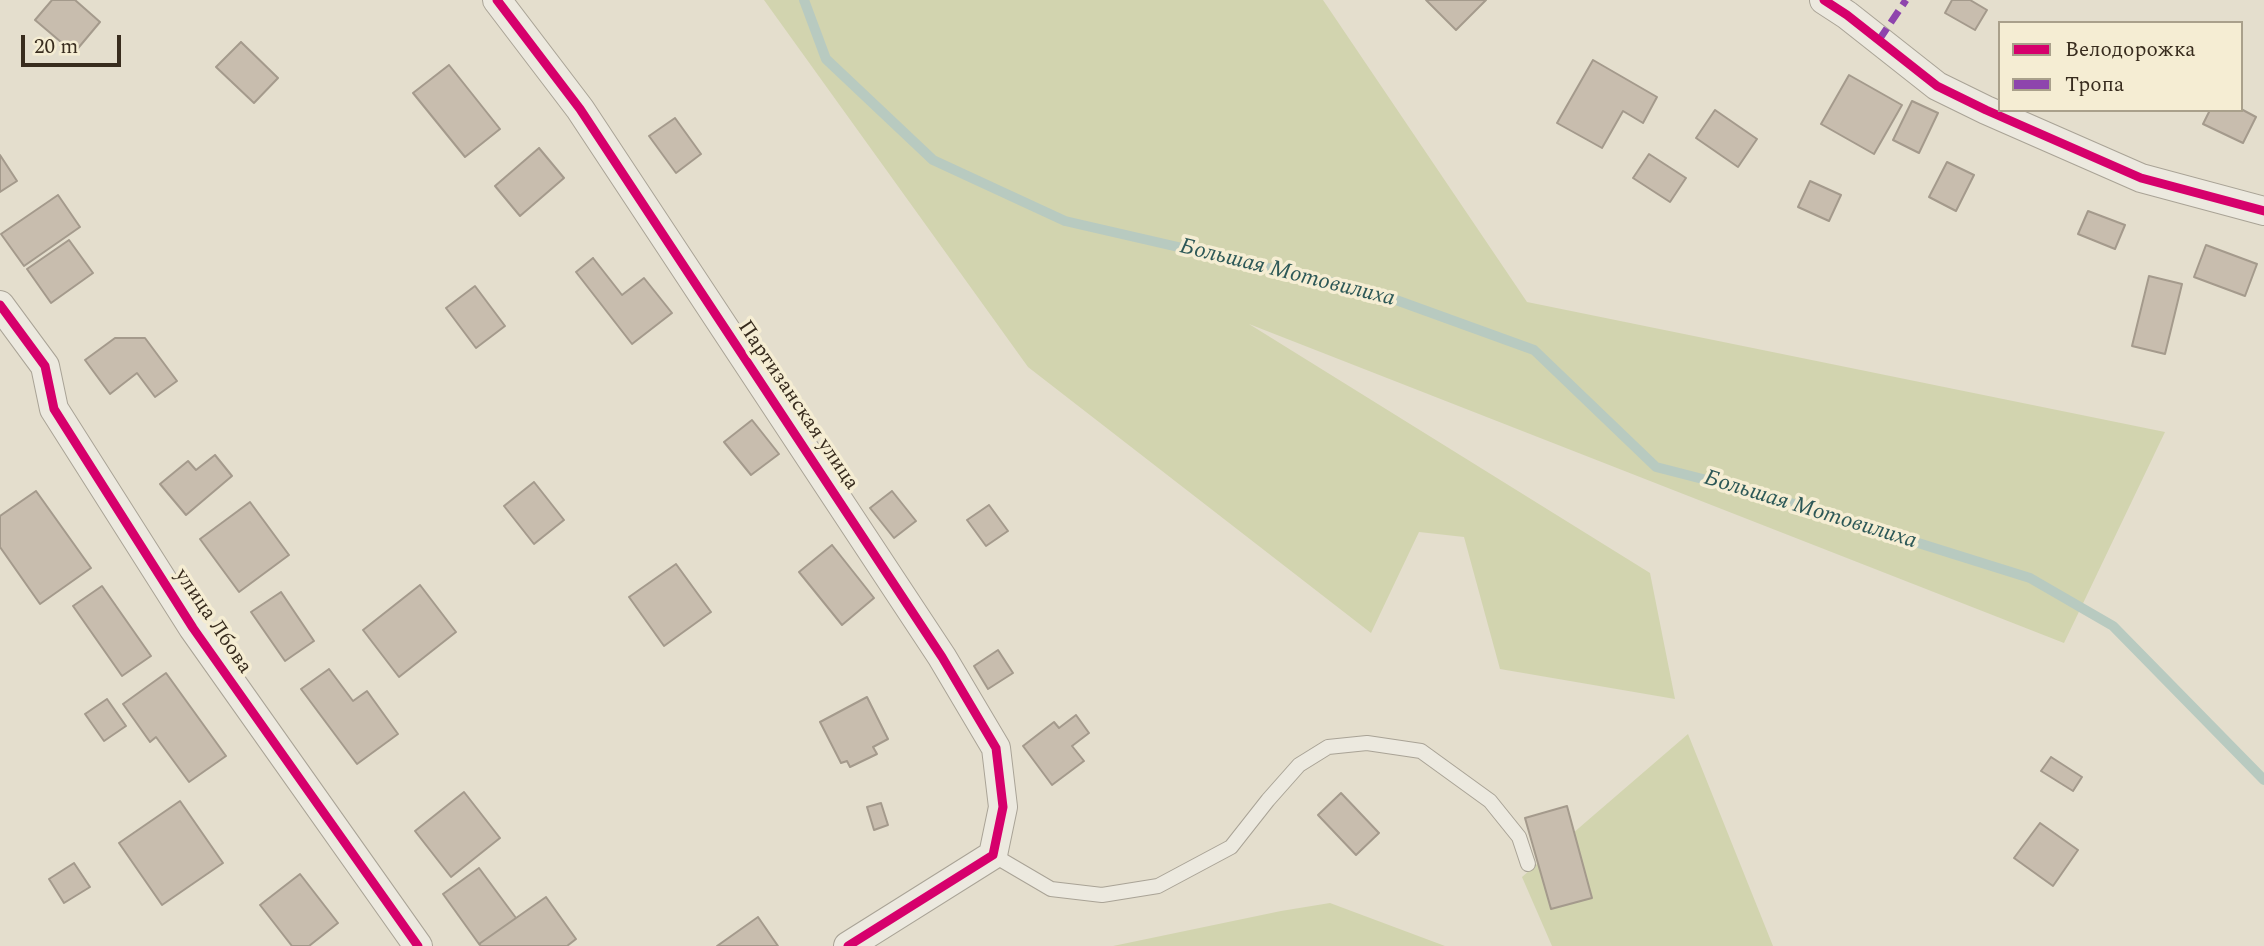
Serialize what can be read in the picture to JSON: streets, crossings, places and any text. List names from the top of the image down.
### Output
{
  "streets": {
    "street": ["Партизанская улица", "улица Лбова"]
  },
  "water": ["Большая Мотовилиха"],
  "legend": ["Велодорожка", "Тропа"],
  "scale_bar": "20 m"
}
